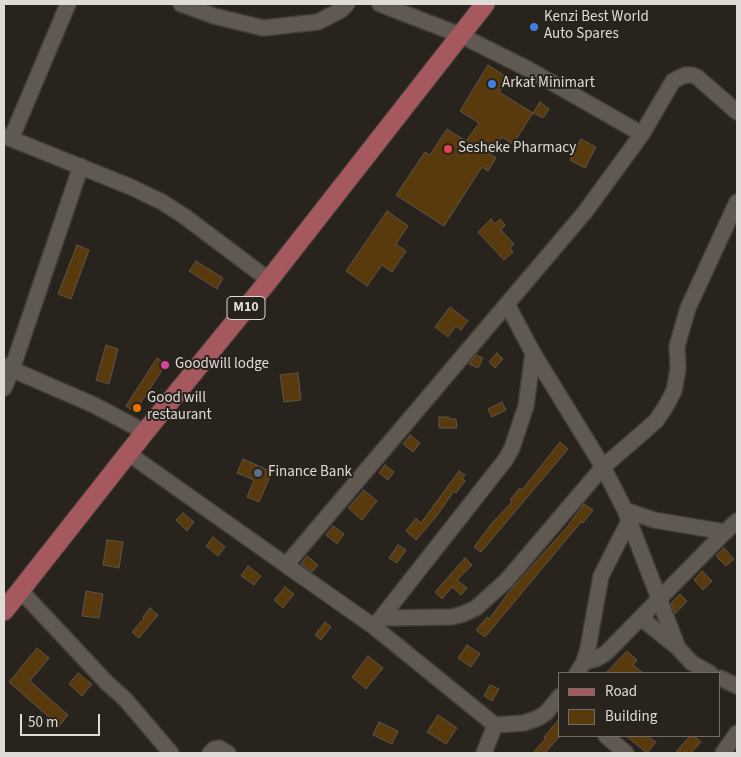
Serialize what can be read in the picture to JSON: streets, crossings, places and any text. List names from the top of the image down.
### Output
{
  "streets": {
    "main road": ["M10"]
  },
  "places": [
    "Kenzi Best World Auto Spares",
    "Arkat Minimart",
    "Sesheke Pharmacy",
    "Goodwill lodge",
    "Good will restaurant",
    "Finance Bank"
  ],
  "legend": ["Road", "Building"],
  "scale_bar": "50 m"
}
